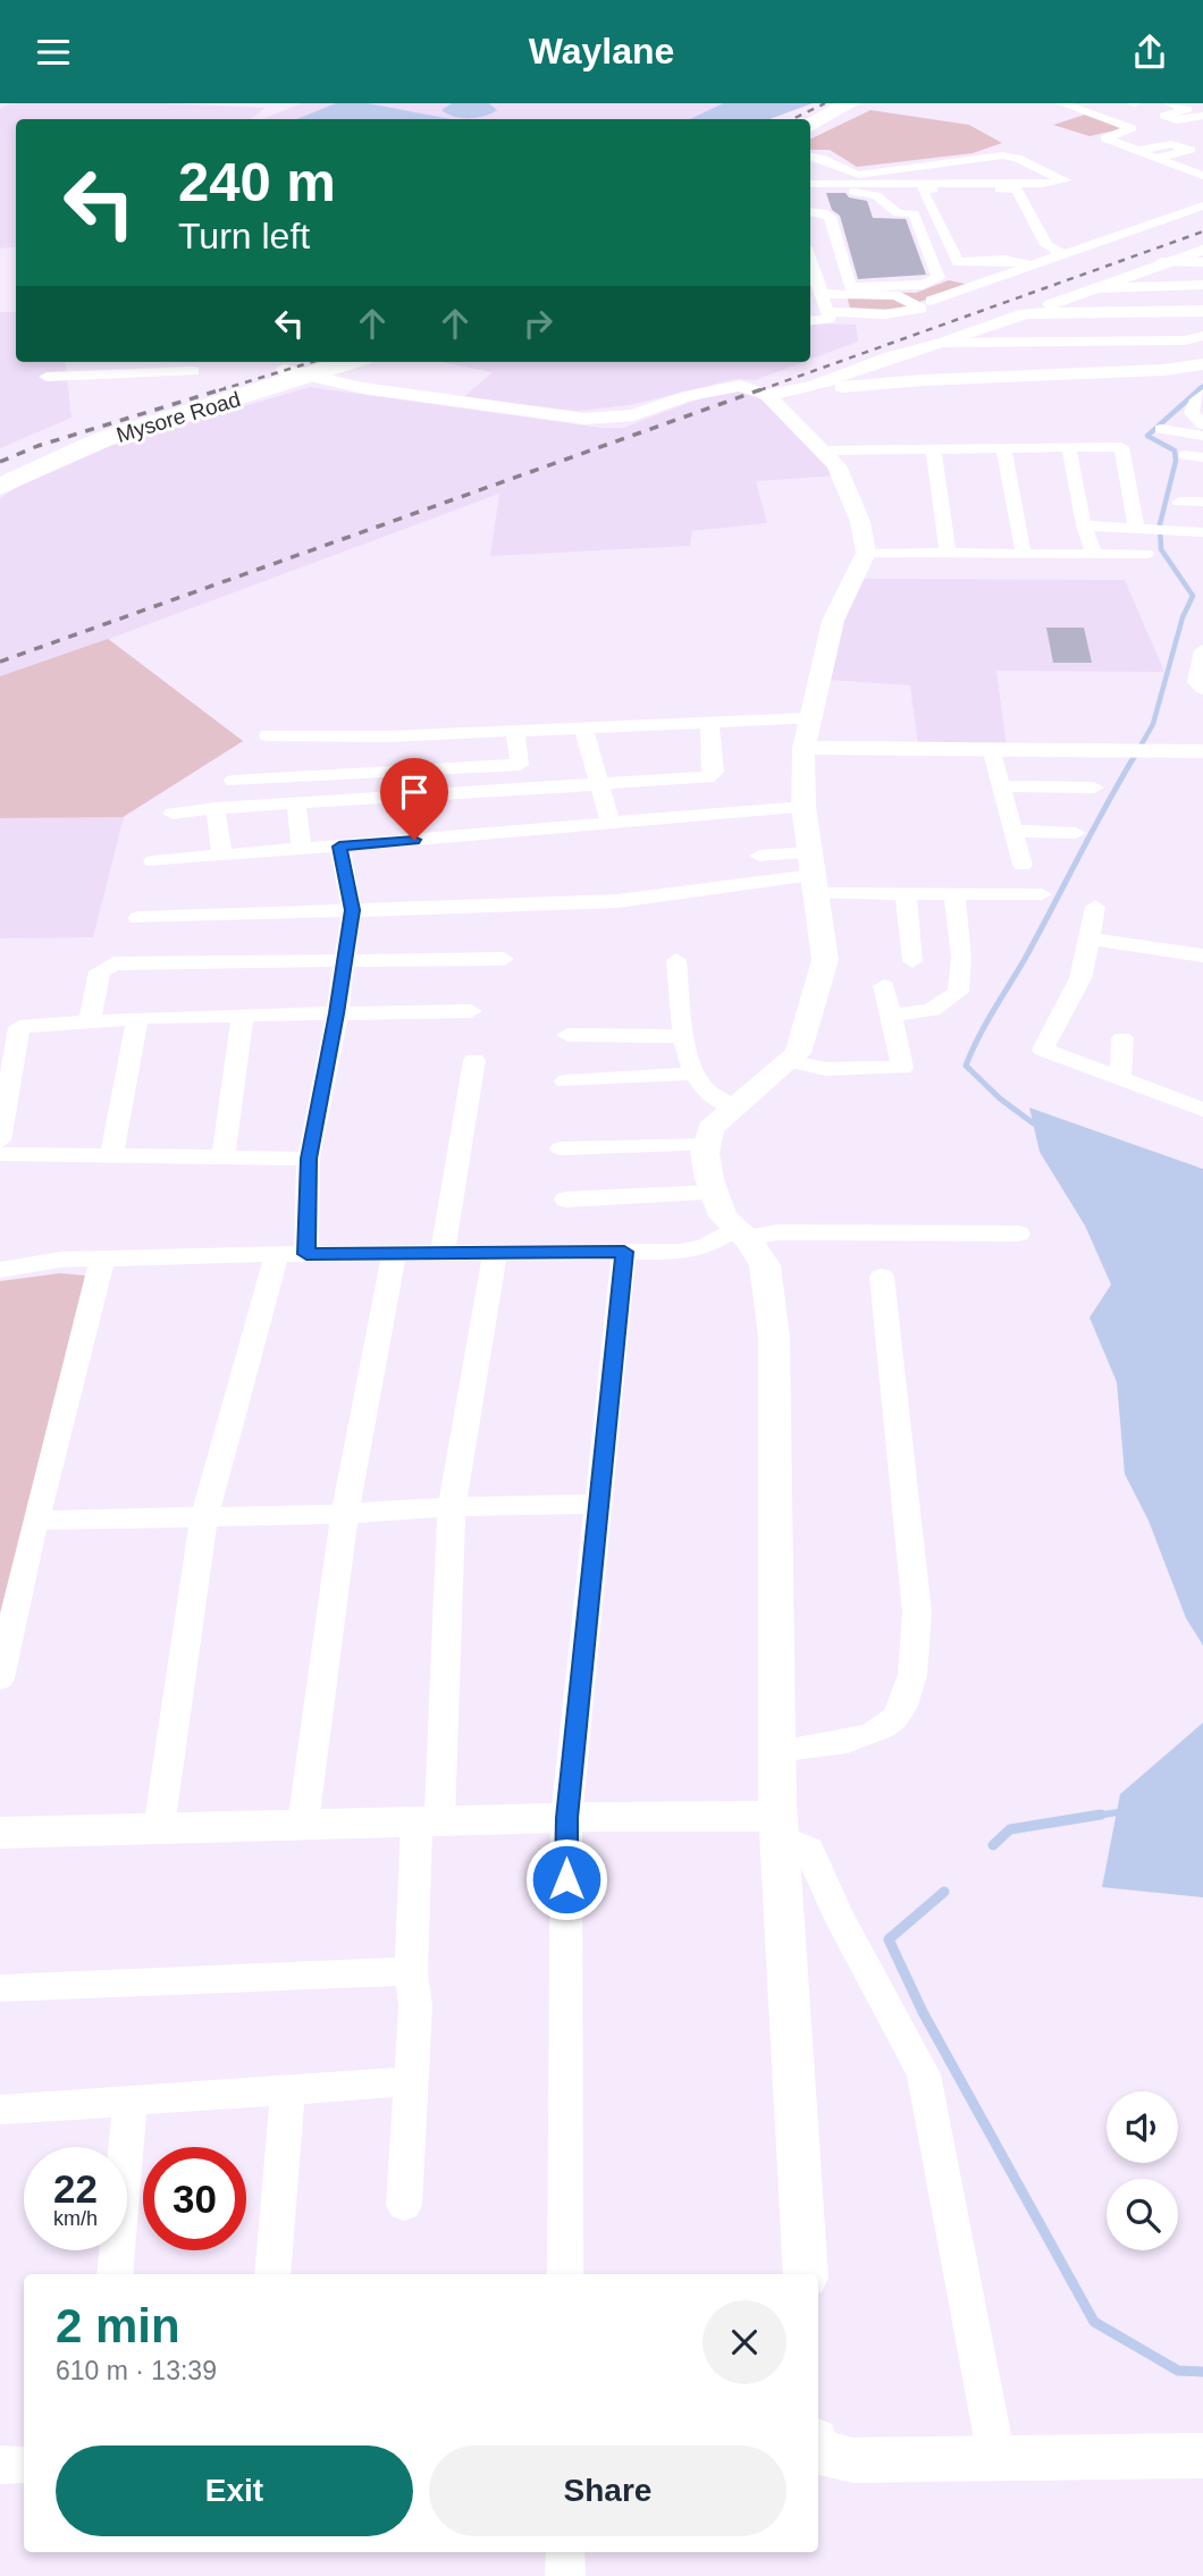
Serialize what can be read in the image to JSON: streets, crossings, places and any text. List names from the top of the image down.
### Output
{
  "streets": {
    "highway": ["Mysore Road"]
  },
  "page": {
    "header": "Waylane",
    "turn": ["240 m", "Turn left"],
    "speed": "22 km/h",
    "limit": "30",
    "heading": ["2 min", "610 m · 13:39"],
    "buttons": ["Exit", "Share"]
  }
}
